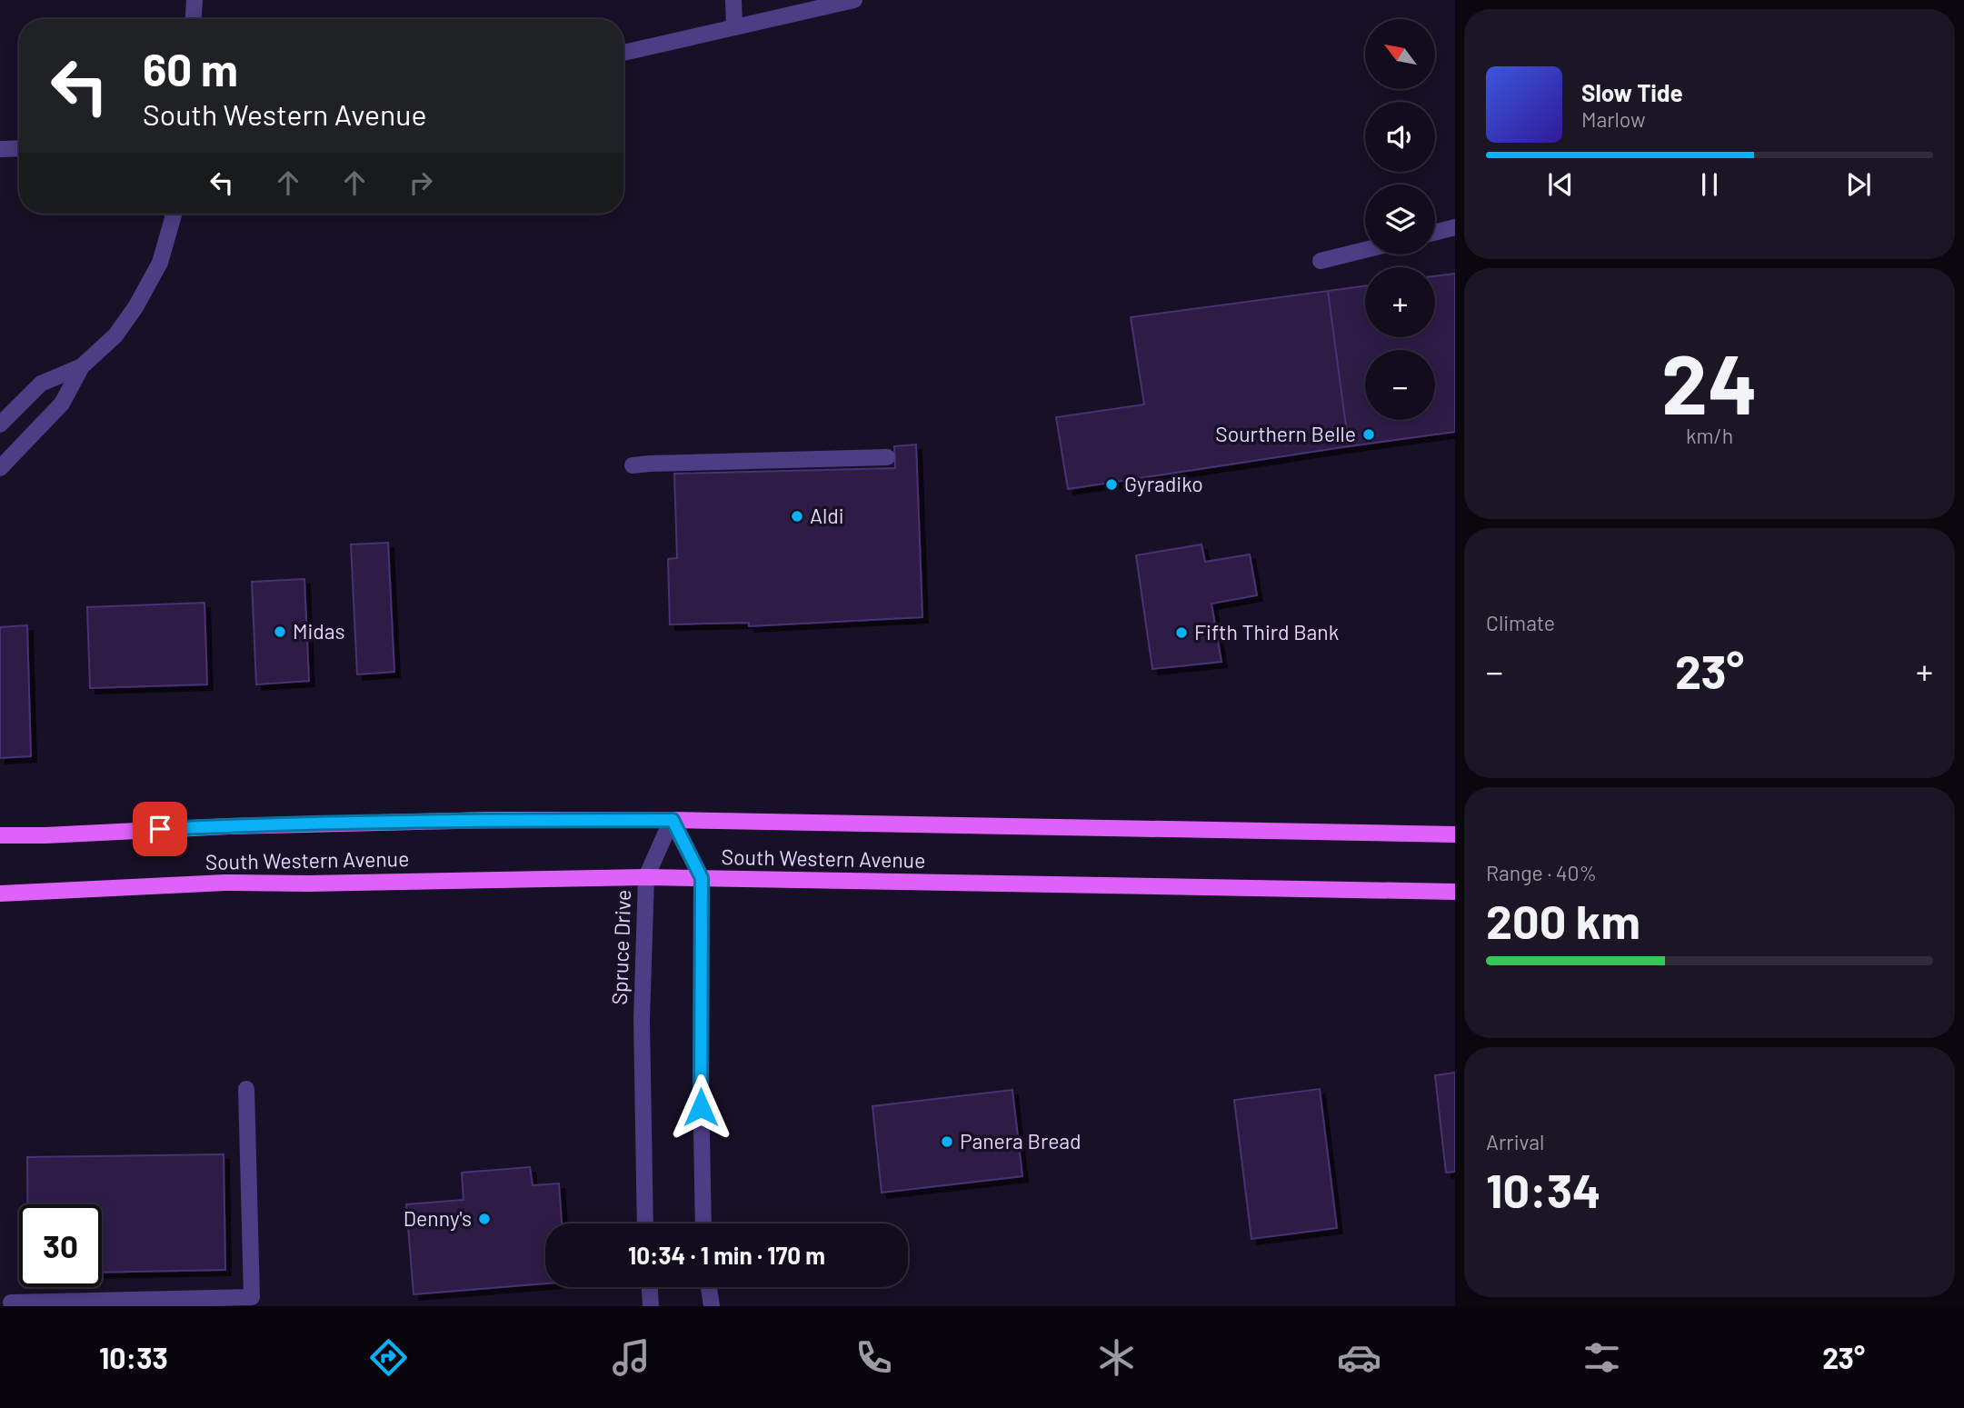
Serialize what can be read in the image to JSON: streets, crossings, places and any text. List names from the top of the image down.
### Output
{
  "streets": {
    "main road": ["South Western Avenue"],
    "street": ["Spruce Drive"]
  },
  "crossings": [
    ["South Western Avenue", "Spruce Drive"]
  ],
  "places": [
    "Sourthern Belle",
    "Gyradiko",
    "Aldi",
    "Midas",
    "Fifth Third Bank",
    "Panera Bread",
    "Denny's"
  ],
  "north": "top left",
  "page": {
    "map_buttons": ["+", "−"],
    "turn": ["60 m", "South Western Avenue"],
    "song": ["Slow Tide", "Marlow"],
    "tile": [
      ["24", "km/h"],
      "Climate",
      ["Range · 40%", "200 km"],
      ["Arrival", "10:34"]
    ],
    "heat": ["−", "23°", "+"],
    "limit": "30",
    "trip": "10:34 · 1 min · 170 m",
    "tabs": ["10:33", "23°"]
  }
}
